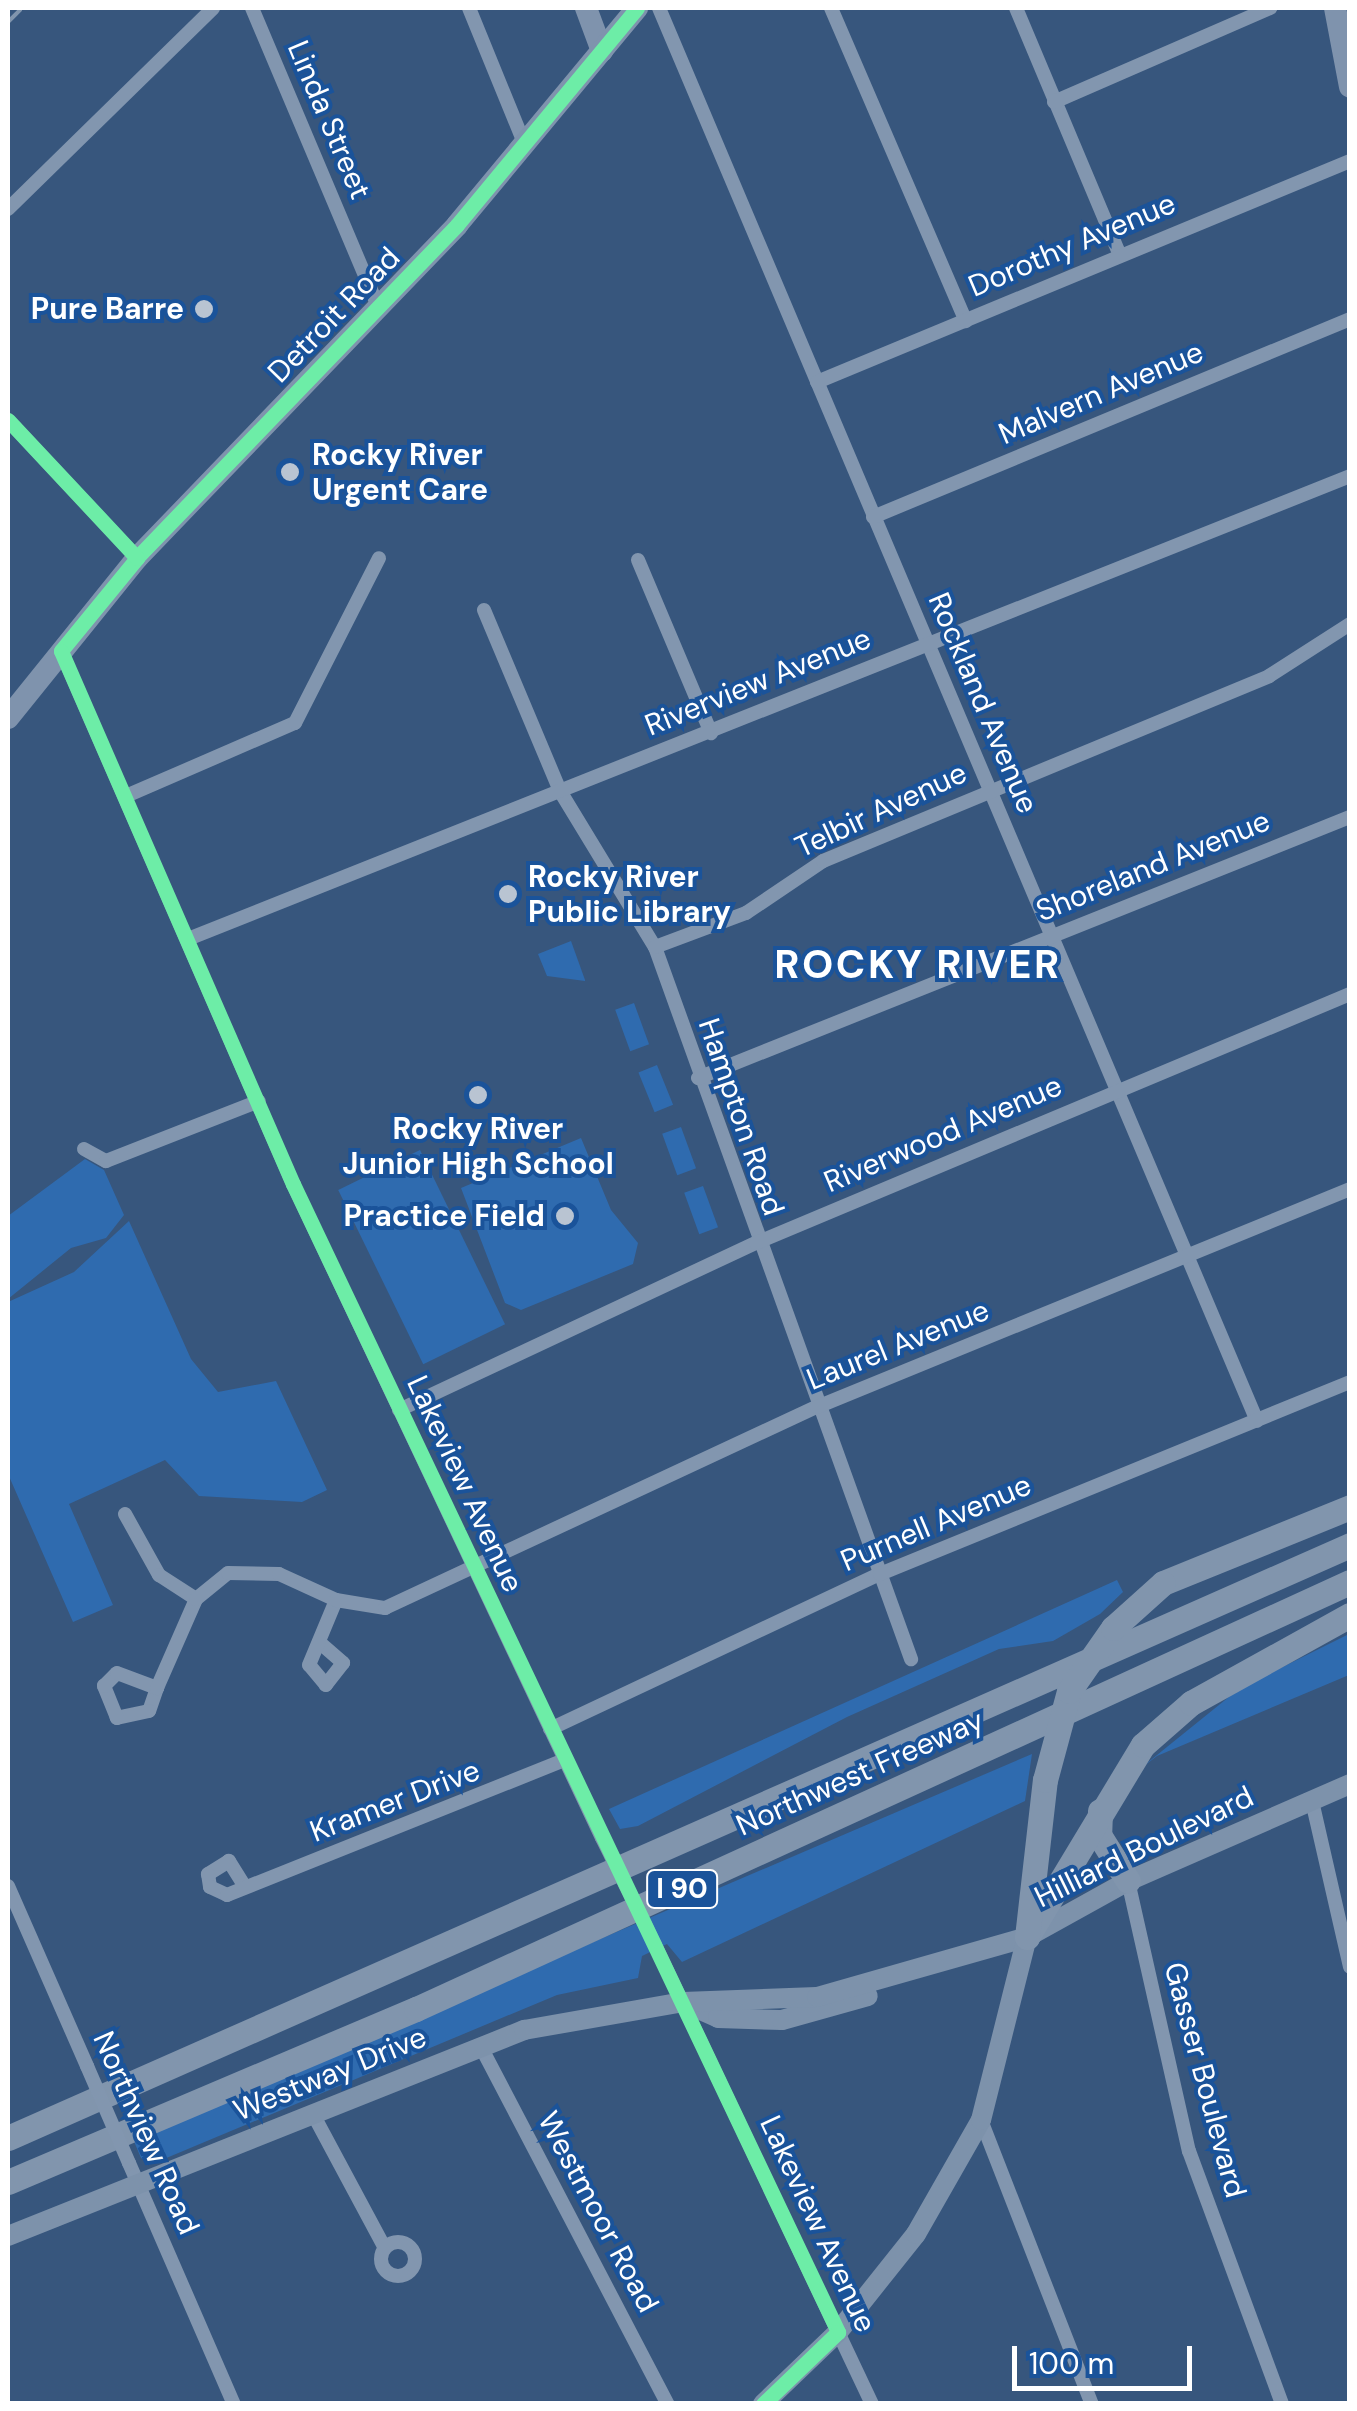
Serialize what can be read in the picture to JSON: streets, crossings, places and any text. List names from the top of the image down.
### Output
{
  "streets": {
    "highway": ["Northwest Freeway", "I 90"],
    "main road": ["Detroit Road", "Hilliard Boulevard", "Westway Drive"],
    "street": [
      "Linda Street",
      "Dorothy Avenue",
      "Malvern Avenue",
      "Riverview Avenue",
      "Rockland Avenue",
      "Telbir Avenue",
      "Shoreland Avenue",
      "Hampton Road",
      "Riverwood Avenue",
      "Laurel Avenue",
      "Lakeview Avenue",
      "Purnell Avenue",
      "Kramer Drive",
      "Gasser Boulevard",
      "Northview Road",
      "Westmoor Road"
    ]
  },
  "crossings": [
    ["Linda Street", "Detroit Road"],
    ["Dorothy Avenue", "Rockland Avenue"],
    ["Detroit Road", "Lakeview Avenue"],
    ["Malvern Avenue", "Rockland Avenue"],
    ["Riverview Avenue", "Rockland Avenue"],
    ["Riverview Avenue", "Hampton Road"],
    ["Riverview Avenue", "Lakeview Avenue"],
    ["Rockland Avenue", "Telbir Avenue"],
    ["Rockland Avenue", "Shoreland Avenue"],
    ["Rockland Avenue", "Riverwood Avenue"],
    ["Rockland Avenue", "Laurel Avenue"],
    ["Rockland Avenue", "Purnell Avenue"],
    ["Telbir Avenue", "Hampton Road"],
    ["Shoreland Avenue", "Hampton Road"],
    ["Hampton Road", "Riverwood Avenue"],
    ["Hampton Road", "Laurel Avenue"],
    ["Hampton Road", "Purnell Avenue"],
    ["Riverwood Avenue", "Lakeview Avenue"],
    ["Laurel Avenue", "Lakeview Avenue"],
    ["Lakeview Avenue", "Purnell Avenue"],
    ["Lakeview Avenue", "Kramer Drive"],
    ["Lakeview Avenue", "Hilliard Boulevard"],
    ["Lakeview Avenue", "Westway Drive"],
    ["Hilliard Boulevard", "Westway Drive"],
    ["Hilliard Boulevard", "Gasser Boulevard"],
    ["Westway Drive", "Northview Road"],
    ["Westway Drive", "Westmoor Road"]
  ],
  "districts": ["ROCKY RIVER"],
  "places": [
    "Pure Barre",
    "Rocky River Urgent Care",
    "Rocky River Public Library",
    "Rocky River Junior High School",
    "Practice Field"
  ],
  "scale_bar": "100 m"
}
